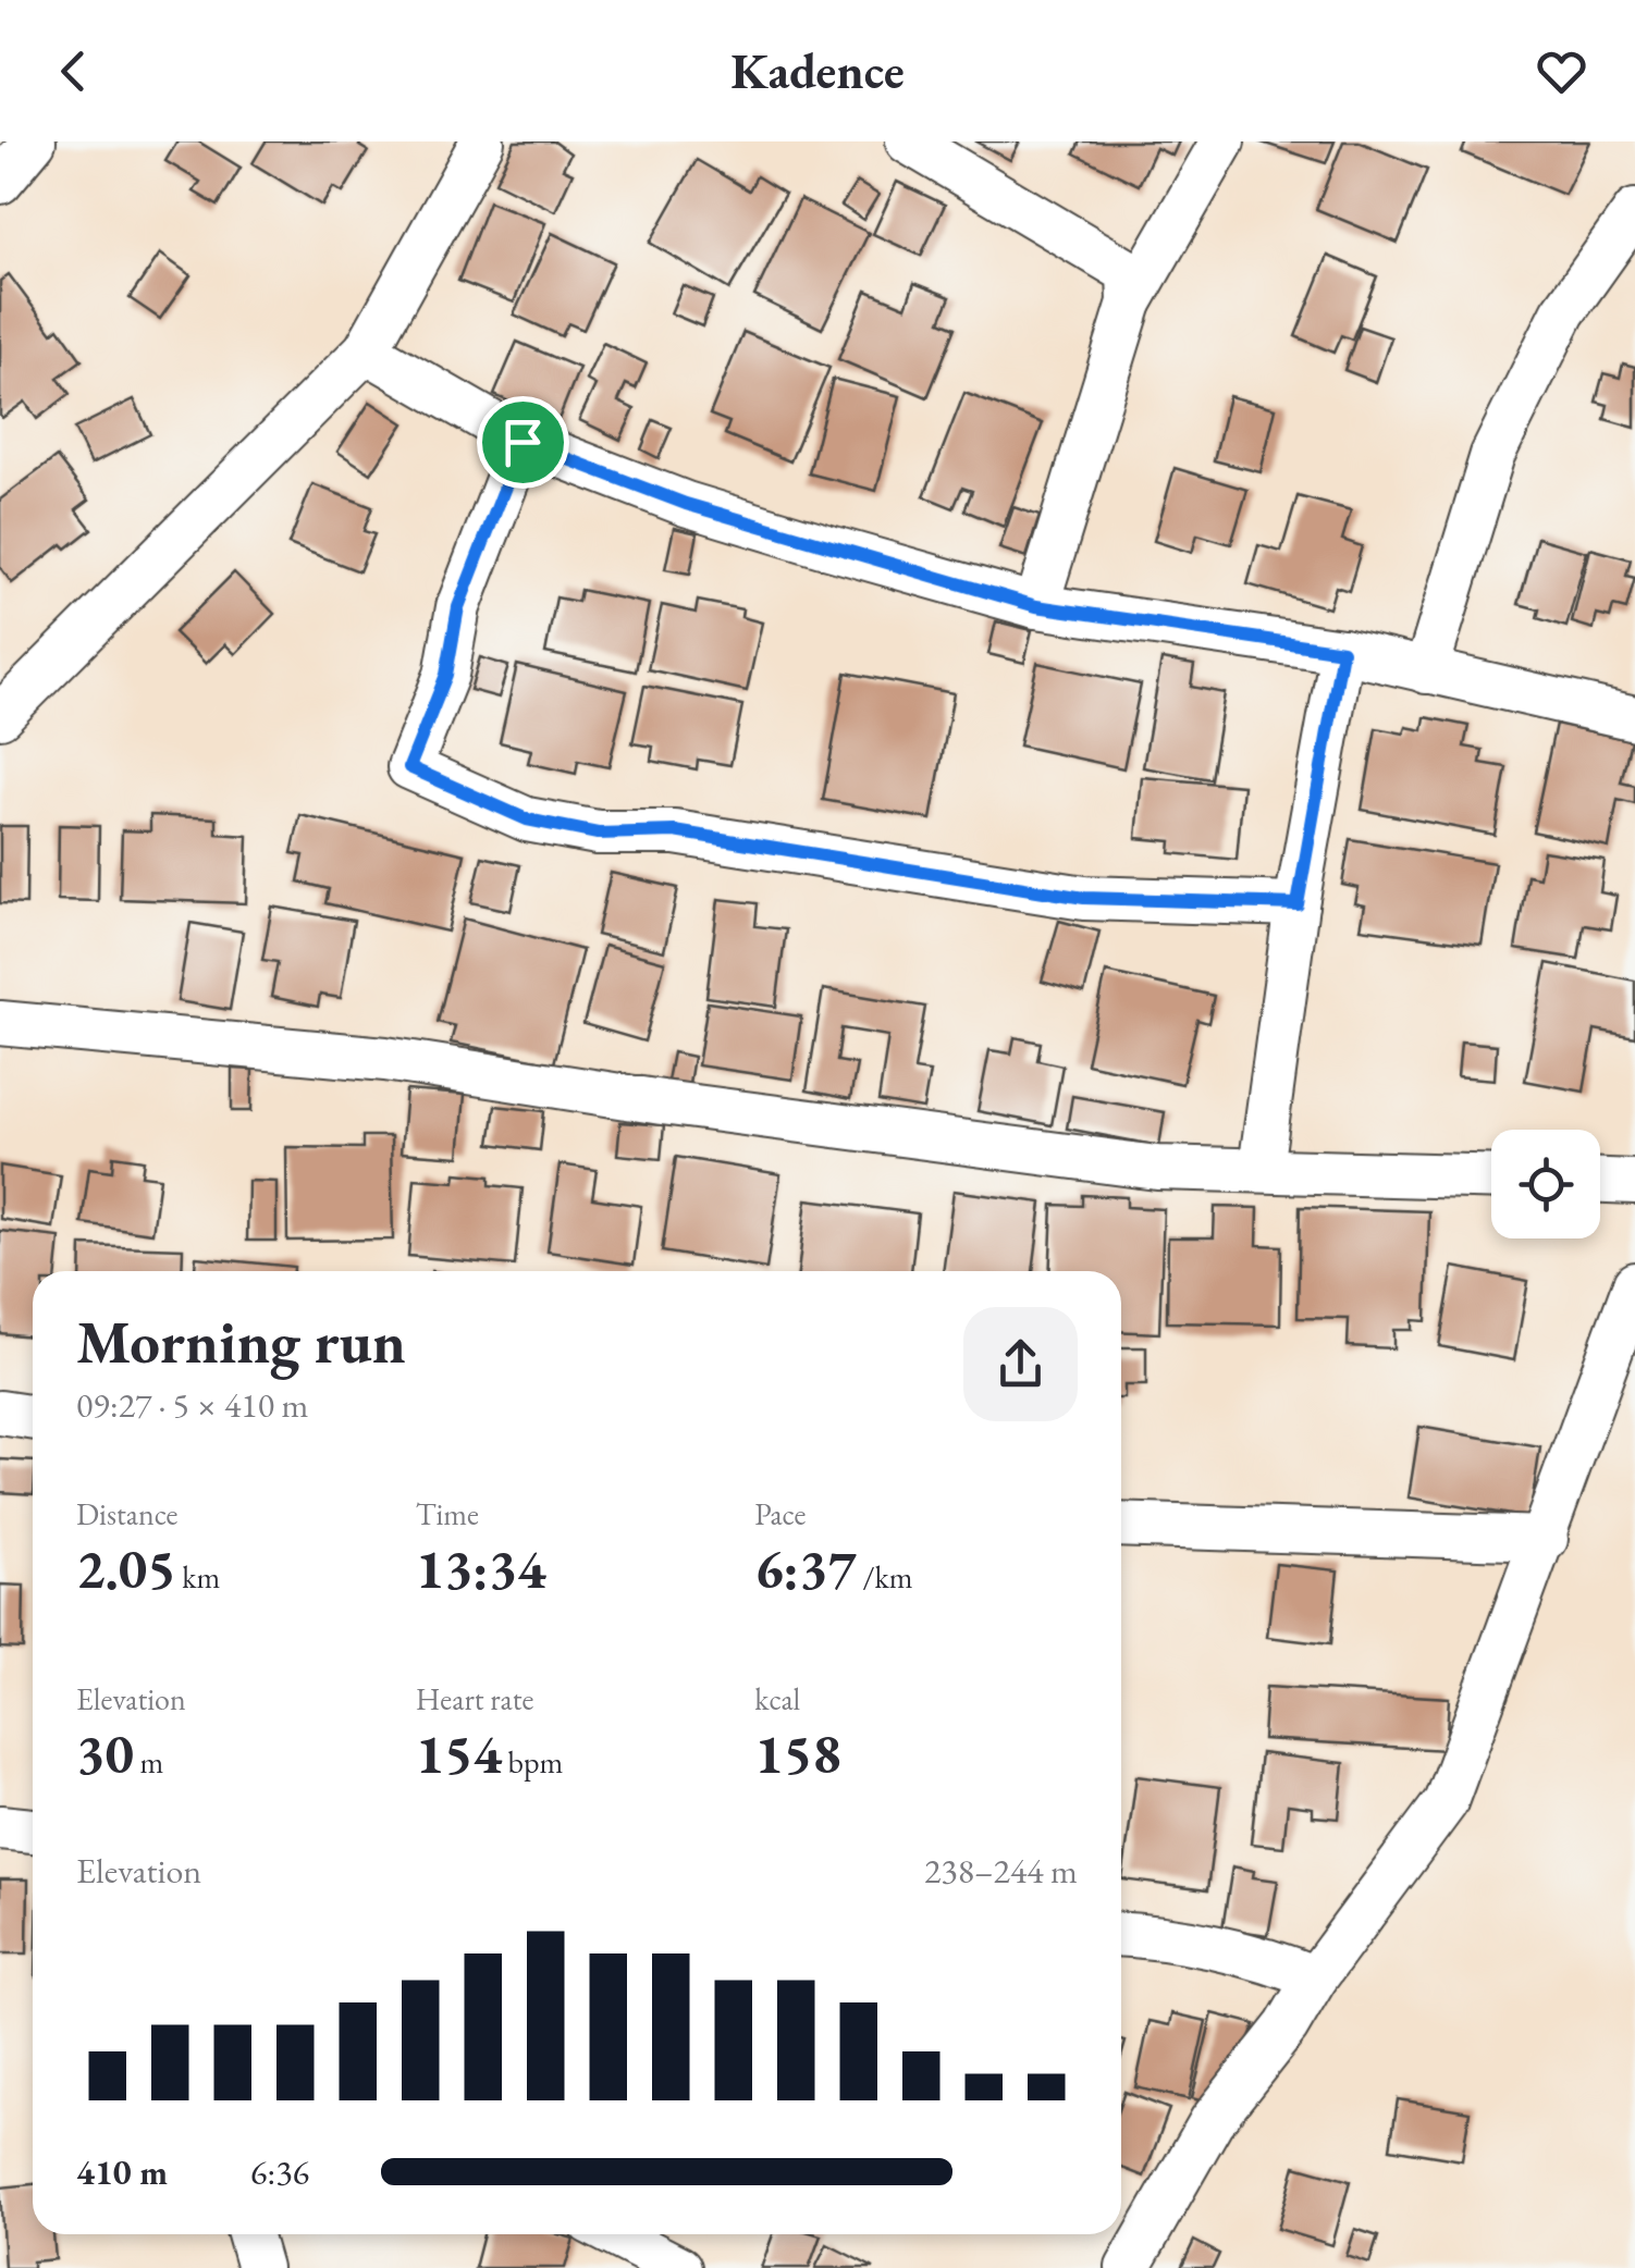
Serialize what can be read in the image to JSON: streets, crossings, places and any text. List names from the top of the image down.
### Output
{
  "page": {
    "header": "Kadence",
    "heading": ["Morning run", "09:27 · 5 × 410 m"],
    "stats": [
      ["Distance", "2.05 km"],
      ["Time", "13:34"],
      ["Pace", "6:37 /km"],
      ["Elevation", "30 m"],
      ["Heart rate", "154 bpm"],
      ["kcal", "158"]
    ],
    "chart": ["Elevation", "238–244 m"],
    "list": [
      {
        "name": "410 m",
        "note": "6:36"
      }
    ]
  }
}
